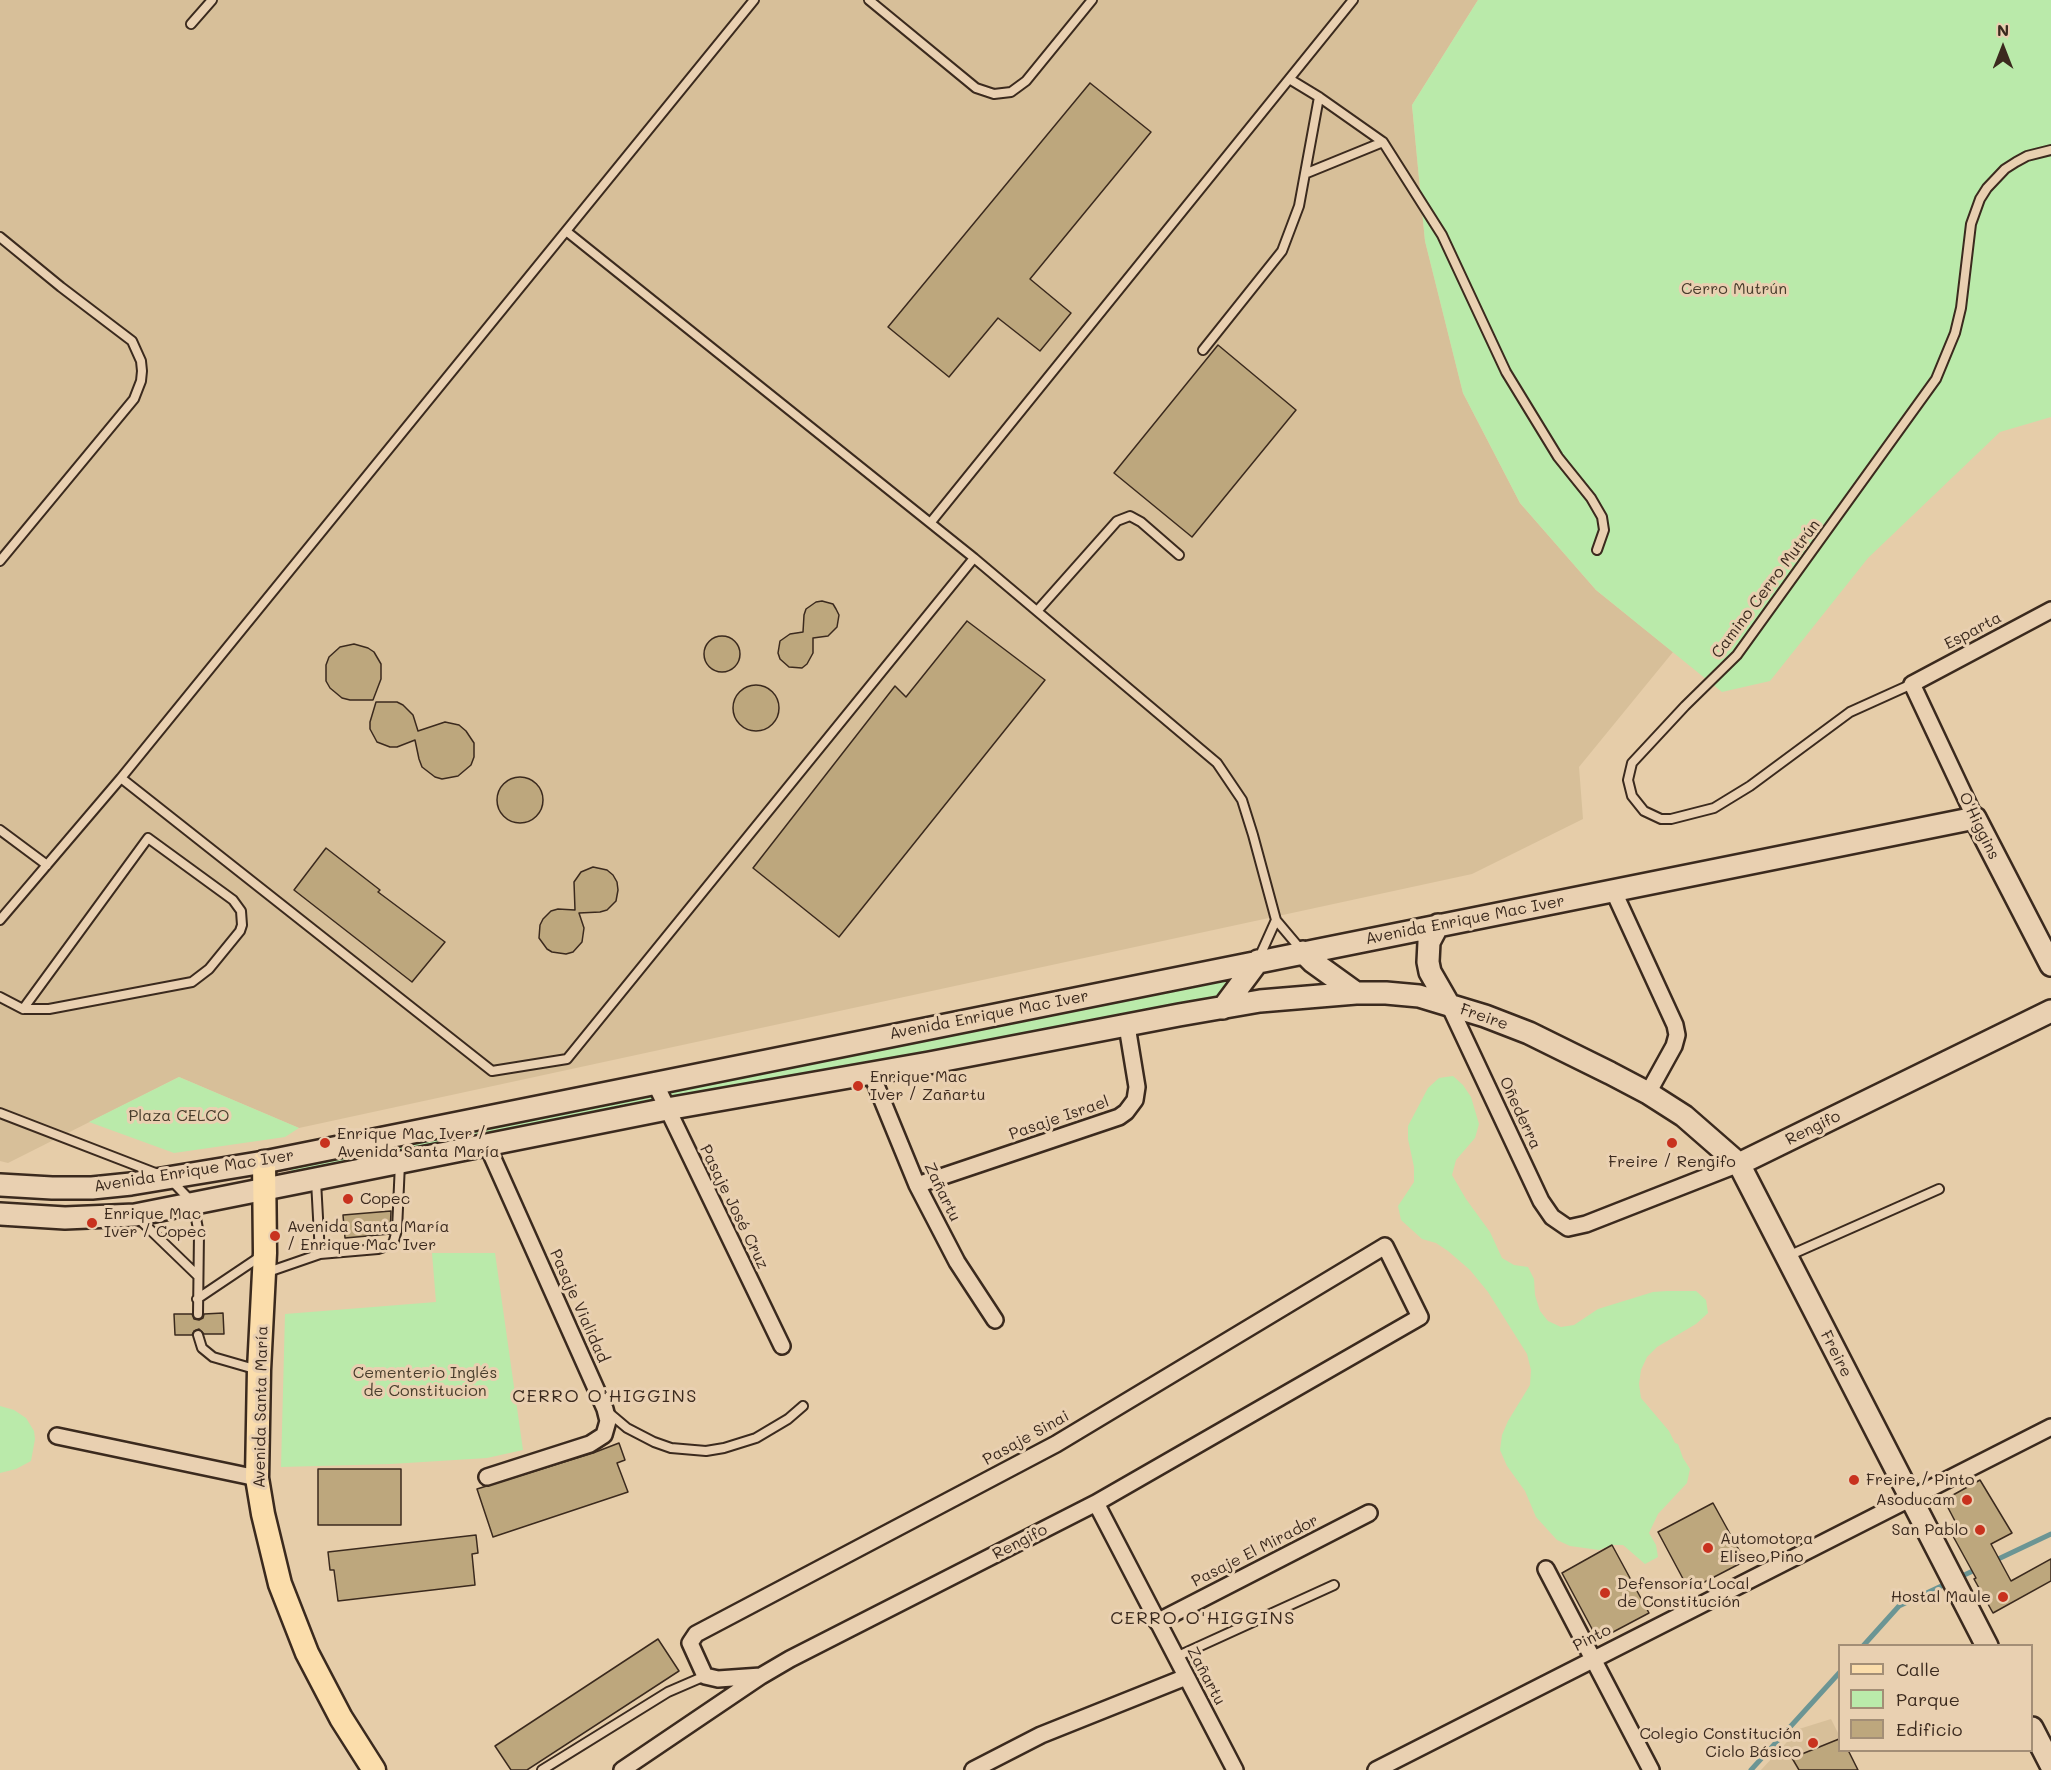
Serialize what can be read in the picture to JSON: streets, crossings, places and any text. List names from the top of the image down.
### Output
{
  "streets": {
    "main road": [
      "O'Higgins",
      "Avenida Enrique Mac Iver",
      "Freire",
      "Rengifo",
      "Avenida Santa María"
    ],
    "street": [
      "Esparta",
      "Oñederra",
      "Pasaje Israel",
      "Zañartu",
      "Pasaje José Cruz",
      "Pasaje Vialidad",
      "Pasaje Sinai",
      "Pasaje El Mirador",
      "Pinto"
    ],
    "lane": ["Camino Cerro Mutrún"]
  },
  "crossings": [
    ["Camino Cerro Mutrún", "Esparta"],
    ["Camino Cerro Mutrún", "O'Higgins"],
    ["Esparta", "O'Higgins"],
    ["O'Higgins", "Avenida Enrique Mac Iver"],
    ["Avenida Enrique Mac Iver", "Freire"],
    ["Avenida Enrique Mac Iver", "Oñederra"],
    ["Avenida Enrique Mac Iver", "Pasaje Israel"],
    ["Avenida Enrique Mac Iver", "Zañartu"],
    ["Avenida Enrique Mac Iver", "Pasaje José Cruz"],
    ["Avenida Enrique Mac Iver", "Pasaje Vialidad"],
    ["Avenida Enrique Mac Iver", "Avenida Santa María"],
    ["Freire", "Oñederra"],
    ["Freire", "Rengifo"],
    ["Freire", "Pinto"],
    ["Oñederra", "Rengifo"],
    ["Pasaje Israel", "Zañartu"],
    ["Rengifo", "Zañartu"],
    ["Rengifo", "Pasaje Sinai"],
    ["Zañartu", "Pasaje El Mirador"]
  ],
  "districts": ["CERRO O'HIGGINS", "CERRO O'HIGGINS"],
  "parks": ["Cerro Mutrún", "Plaza CELCO", "Cementerio Inglés de Constitucion"],
  "places": [
    "Enrique Mac Iver / Zañartu",
    "Enrique Mac Iver / Avenida Santa María",
    "Freire / Rengifo",
    "Copec",
    "Enrique Mac Iver / Copec",
    "Avenida Santa María / Enrique Mac Iver",
    "Freire / Pinto",
    "Asoducam",
    "San Pablo",
    "Automotora Eliseo Pino",
    "Defensoría Local de Constitución",
    "Hostal Maule",
    "Colegio Constitución Ciclo Básico"
  ],
  "legend": ["Calle", "Parque", "Edificio"],
  "north": "top"
}
